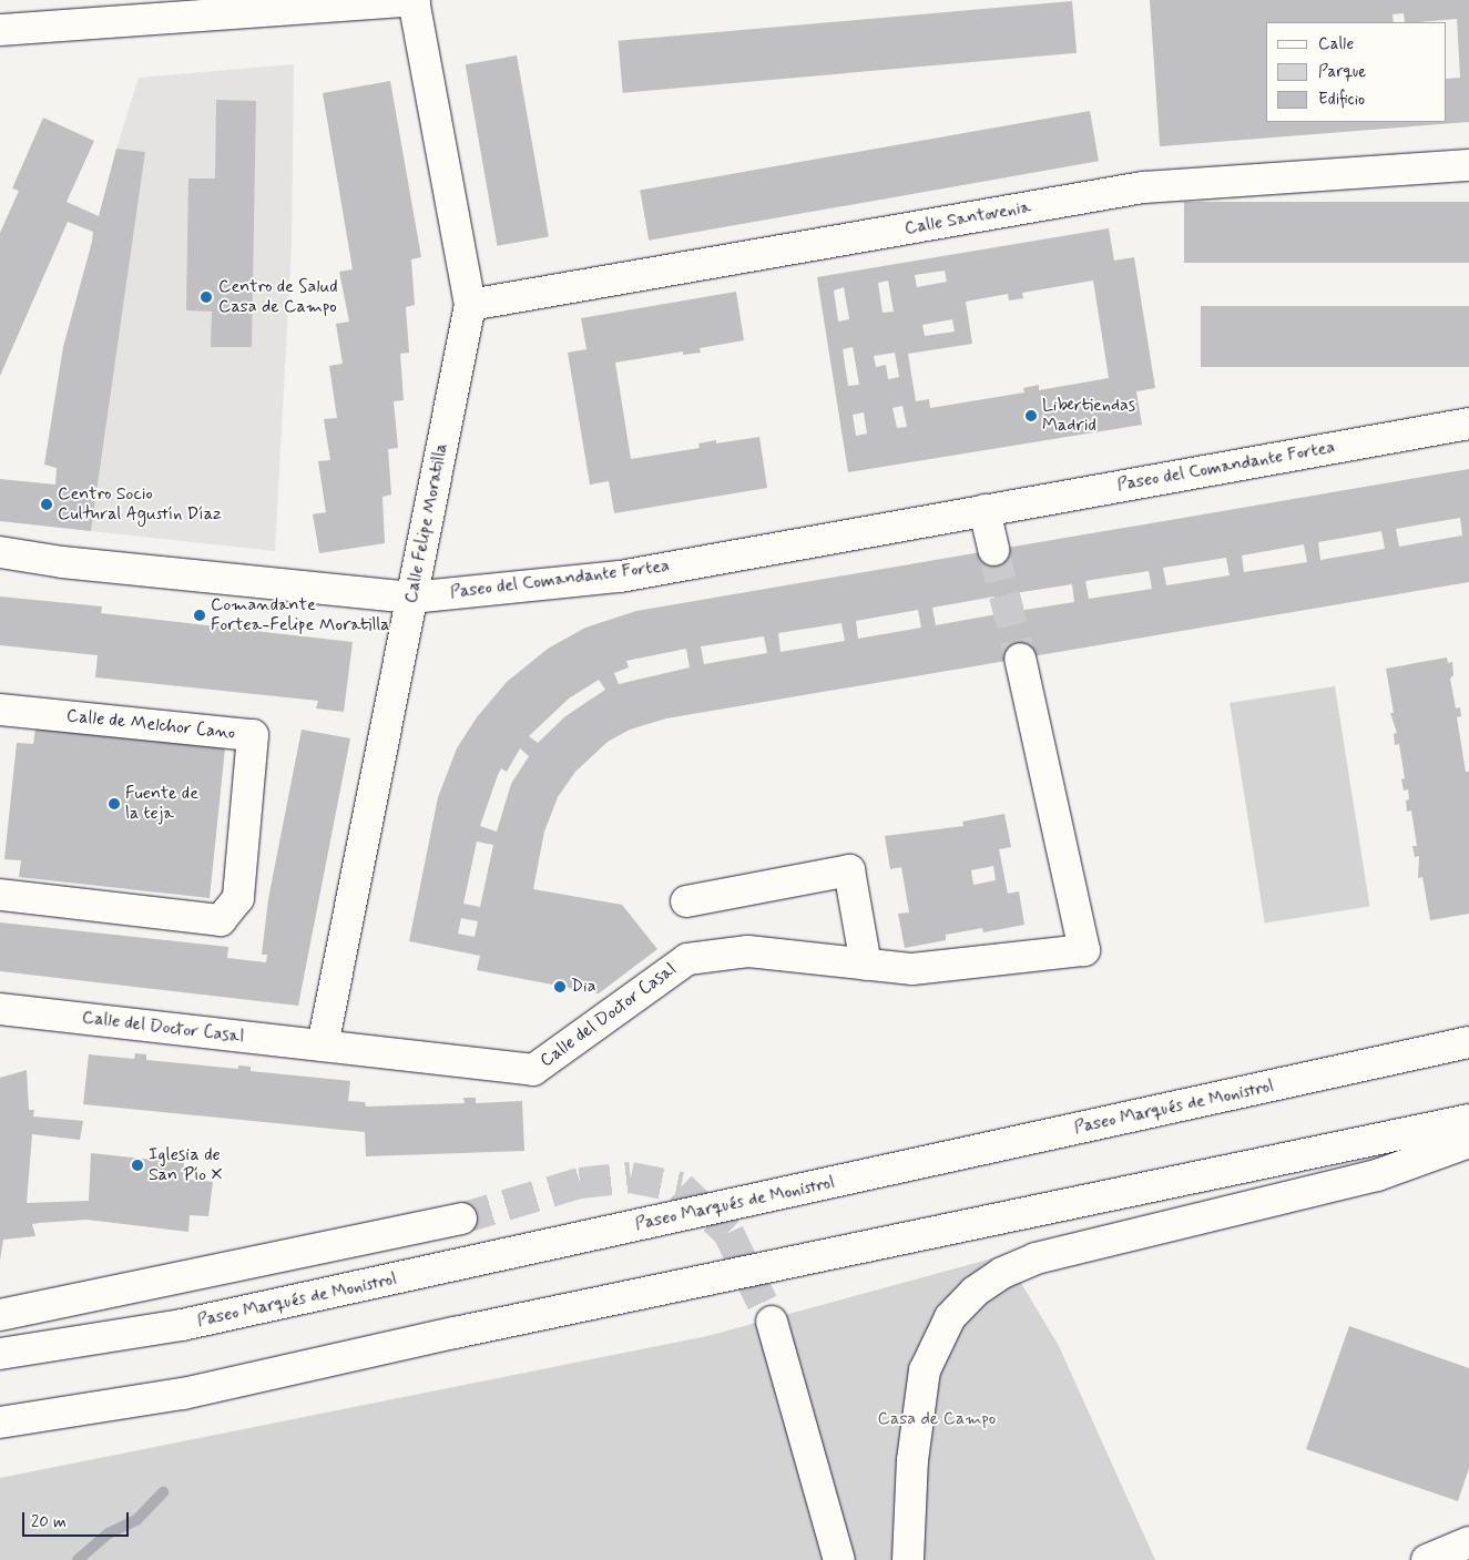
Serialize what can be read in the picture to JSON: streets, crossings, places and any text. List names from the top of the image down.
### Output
{
  "streets": {
    "main road": [
      "Calle Santovenia",
      "Paseo del Comandante Fortea",
      "Calle Felipe Moratilla",
      "Calle de Melchor Cano",
      "Calle del Doctor Casal",
      "Paseo Marqués de Monistrol"
    ]
  },
  "crossings": [
    ["Calle Santovenia", "Calle Felipe Moratilla"],
    ["Paseo del Comandante Fortea", "Calle Felipe Moratilla"],
    ["Calle Felipe Moratilla", "Calle del Doctor Casal"]
  ],
  "parks": ["Casa de Campo"],
  "places": [
    "Centro de Salud Casa de Campo",
    "Libertiendas Madrid",
    "Centro Socio Cultural Agustín Díaz",
    "Comandante Fortea-Felipe Moratilla",
    "Fuente de la teja",
    "Dia",
    "Iglesia de San Pío X"
  ],
  "legend": ["Calle", "Parque", "Edificio"],
  "scale_bar": "20 m"
}
